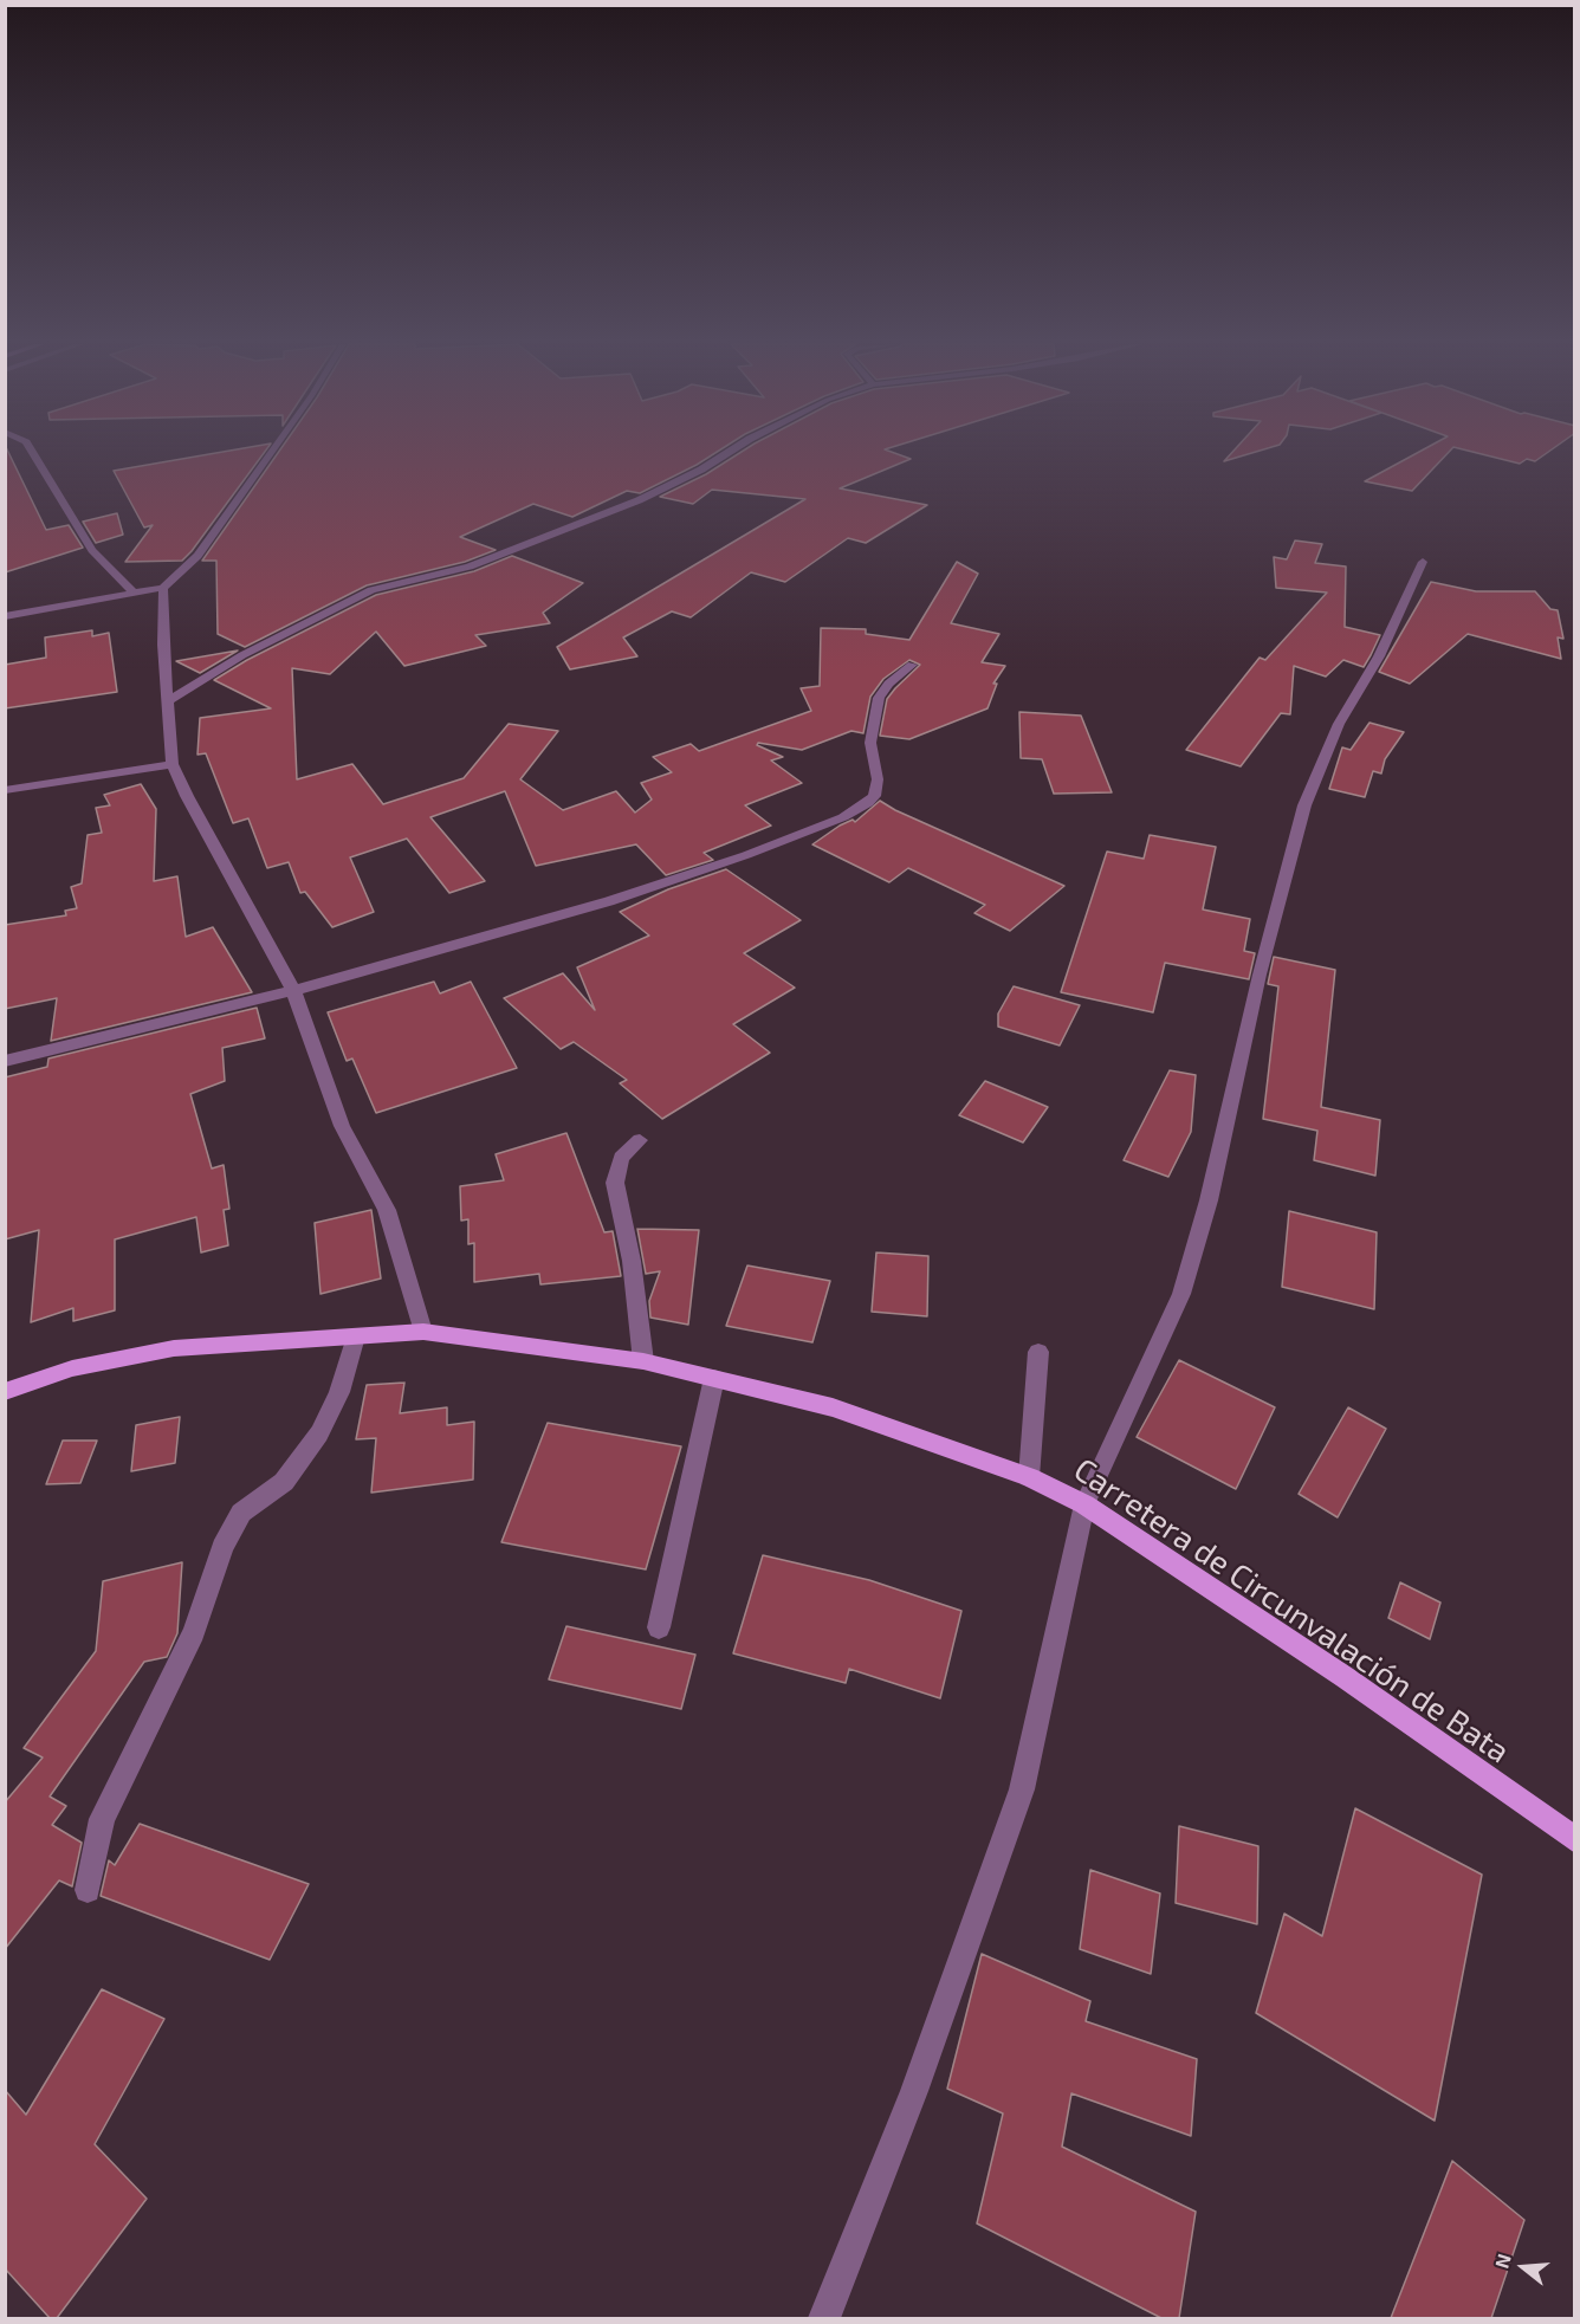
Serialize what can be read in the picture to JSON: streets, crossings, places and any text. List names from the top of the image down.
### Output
{
  "streets": {
    "main road": ["Carretera de Circunvalación de Bata"]
  },
  "north": "left"
}
